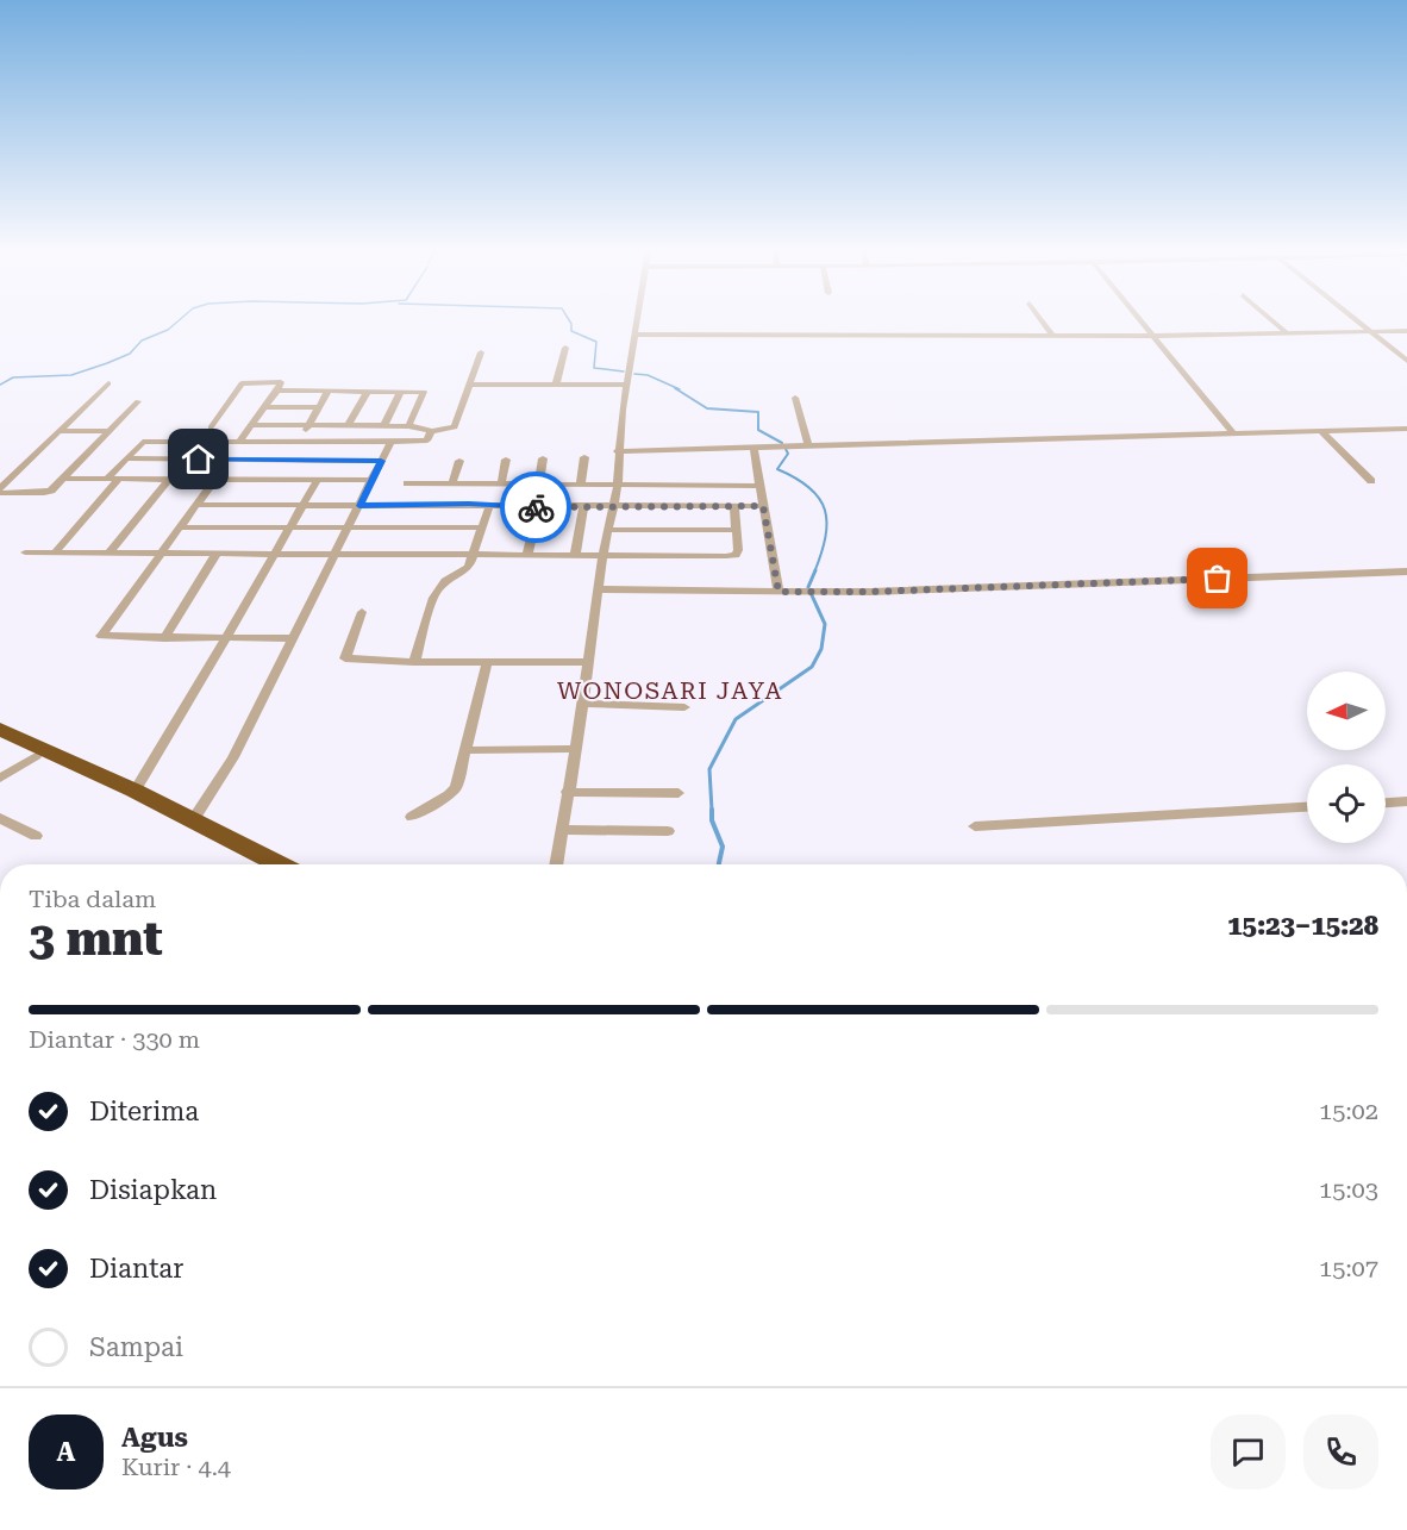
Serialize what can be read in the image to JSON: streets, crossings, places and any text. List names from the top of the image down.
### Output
{
  "districts": ["WONOSARI JAYA"],
  "north": "left",
  "page": {
    "heading": ["3 mnt", "Tiba dalam", "15:23–15:28"],
    "panel": ["Agus", "Kurir · 4.4"],
    "bar": "Diantar · 330 m",
    "list": [
      ["Diterima", "15:02"],
      ["Disiapkan", "15:03"],
      ["Diantar", "15:07"],
      "Sampai"
    ],
    "round": "A"
  }
}
